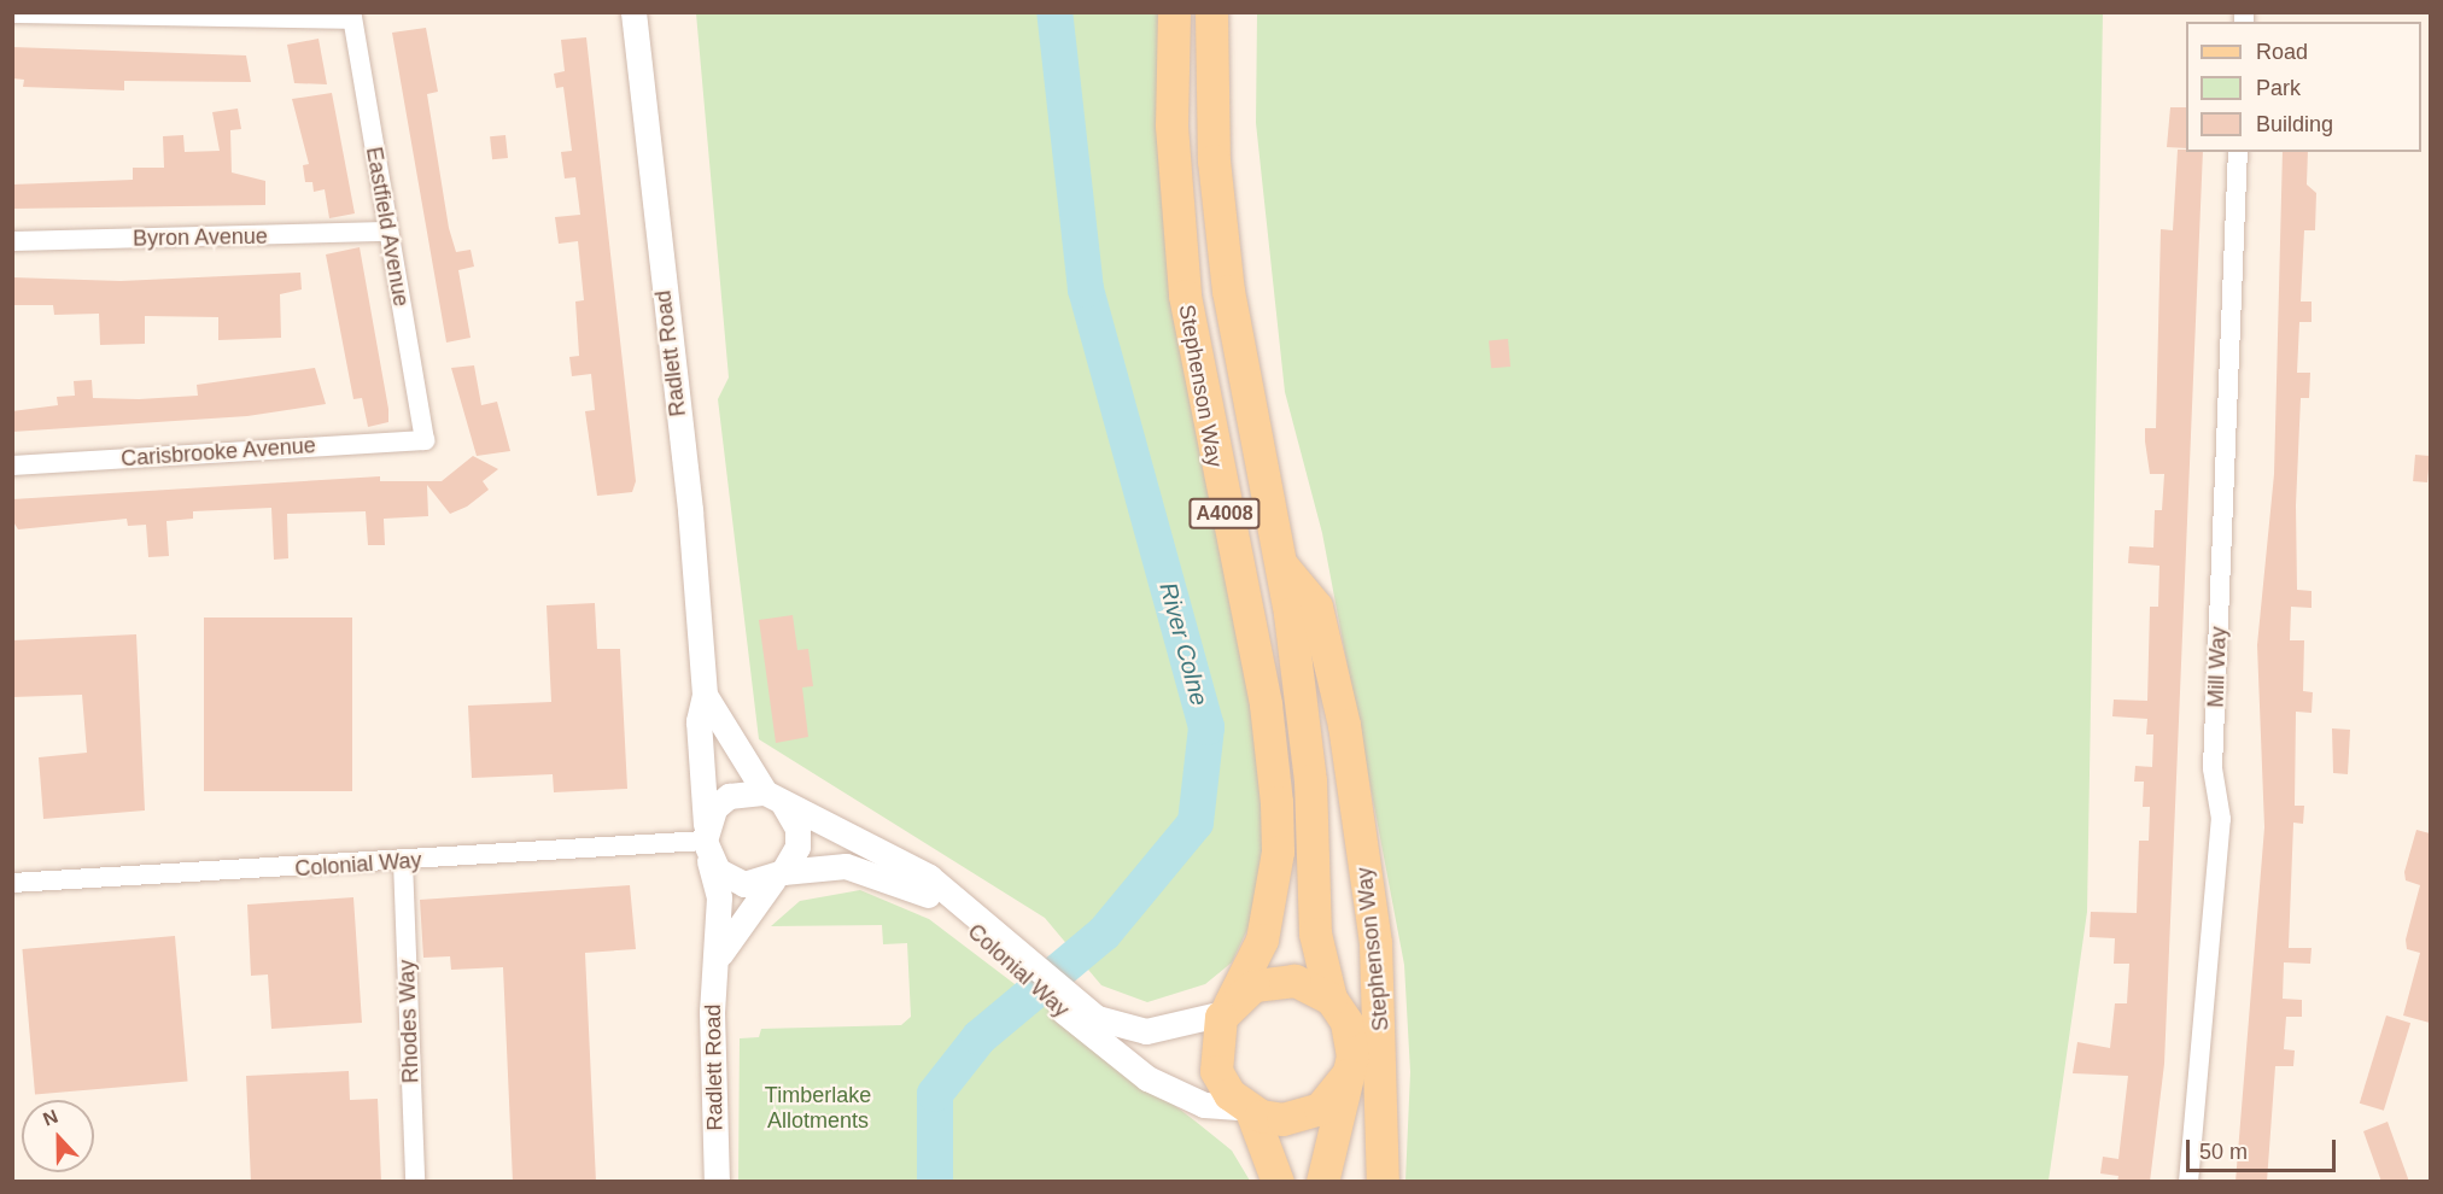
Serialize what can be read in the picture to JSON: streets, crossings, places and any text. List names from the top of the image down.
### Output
{
  "streets": {
    "main road": ["Stephenson Way", "A4008"],
    "street": [
      "Eastfield Avenue",
      "Byron Avenue",
      "Radlett Road",
      "Carisbrooke Avenue",
      "Mill Way",
      "Colonial Way",
      "Rhodes Way"
    ]
  },
  "crossings": [
    ["Eastfield Avenue", "Byron Avenue"],
    ["Eastfield Avenue", "Carisbrooke Avenue"],
    ["Radlett Road", "Colonial Way"],
    ["Stephenson Way", "Colonial Way"],
    ["Colonial Way", "Rhodes Way"]
  ],
  "water": ["River Colne"],
  "parks": ["Timberlake Allotments"],
  "legend": ["Road", "Park", "Building"],
  "scale_bar": "50 m",
  "north": "top"
}
